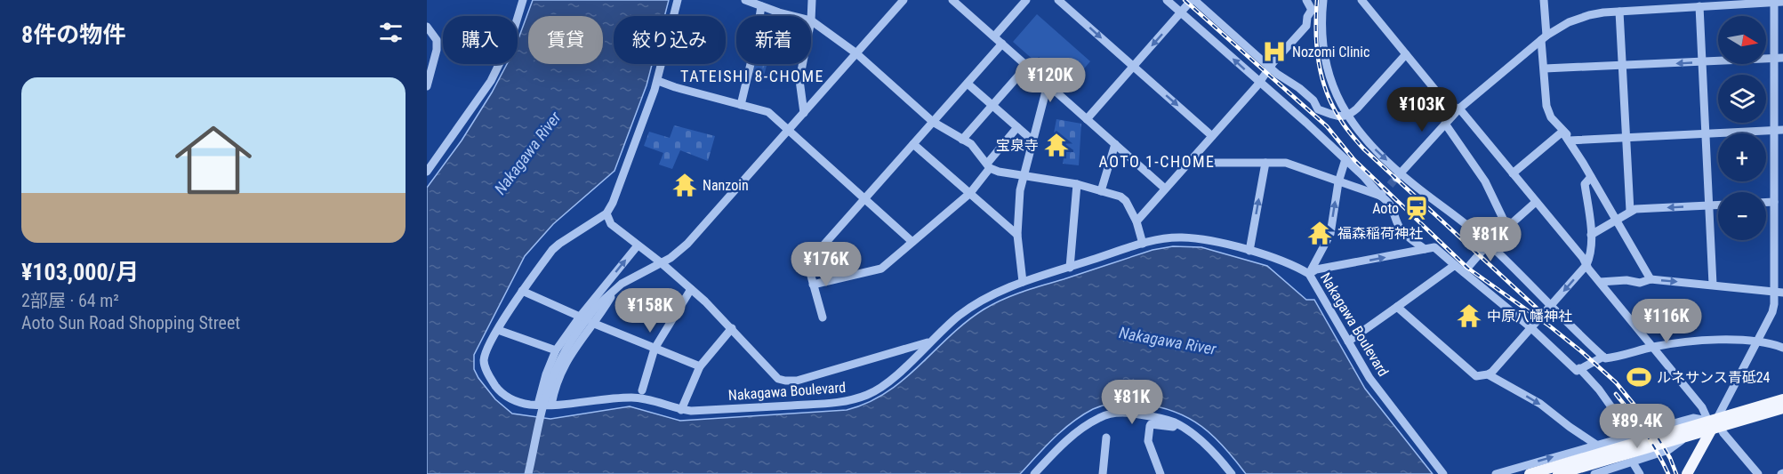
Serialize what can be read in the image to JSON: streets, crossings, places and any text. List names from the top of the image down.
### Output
{
  "streets": {
    "street": ["Nakagawa Boulevard"]
  },
  "districts": ["TATEISHI 8-CHOME", "AOTO 1-CHOME"],
  "water": ["Nakagawa River"],
  "places": {
    "hospital": ["Nozomi Clinic"],
    "temple": [
      "宝泉寺",
      "Nanzoin",
      "福森稲荷神社",
      "中原八幡神社"
    ],
    "station": ["Aoto"],
    "sports": ["ルネサンス青砥24"]
  },
  "north": "right",
  "page": {
    "heading": "8件の物件",
    "map_buttons": ["+", "−"],
    "chip": [
      "購入",
      "賃貸",
      "絞り込み",
      "新着"
    ],
    "price": [
      "¥120K",
      "¥103K",
      "¥81K",
      "¥176K",
      "¥158K",
      "¥116K",
      "¥81K",
      "¥89.4K"
    ],
    "list": [
      {
        "name": "¥103,000/月",
        "note": "2部屋 · 64 m² · Aoto Sun Road Shopping Street"
      }
    ]
  }
}
